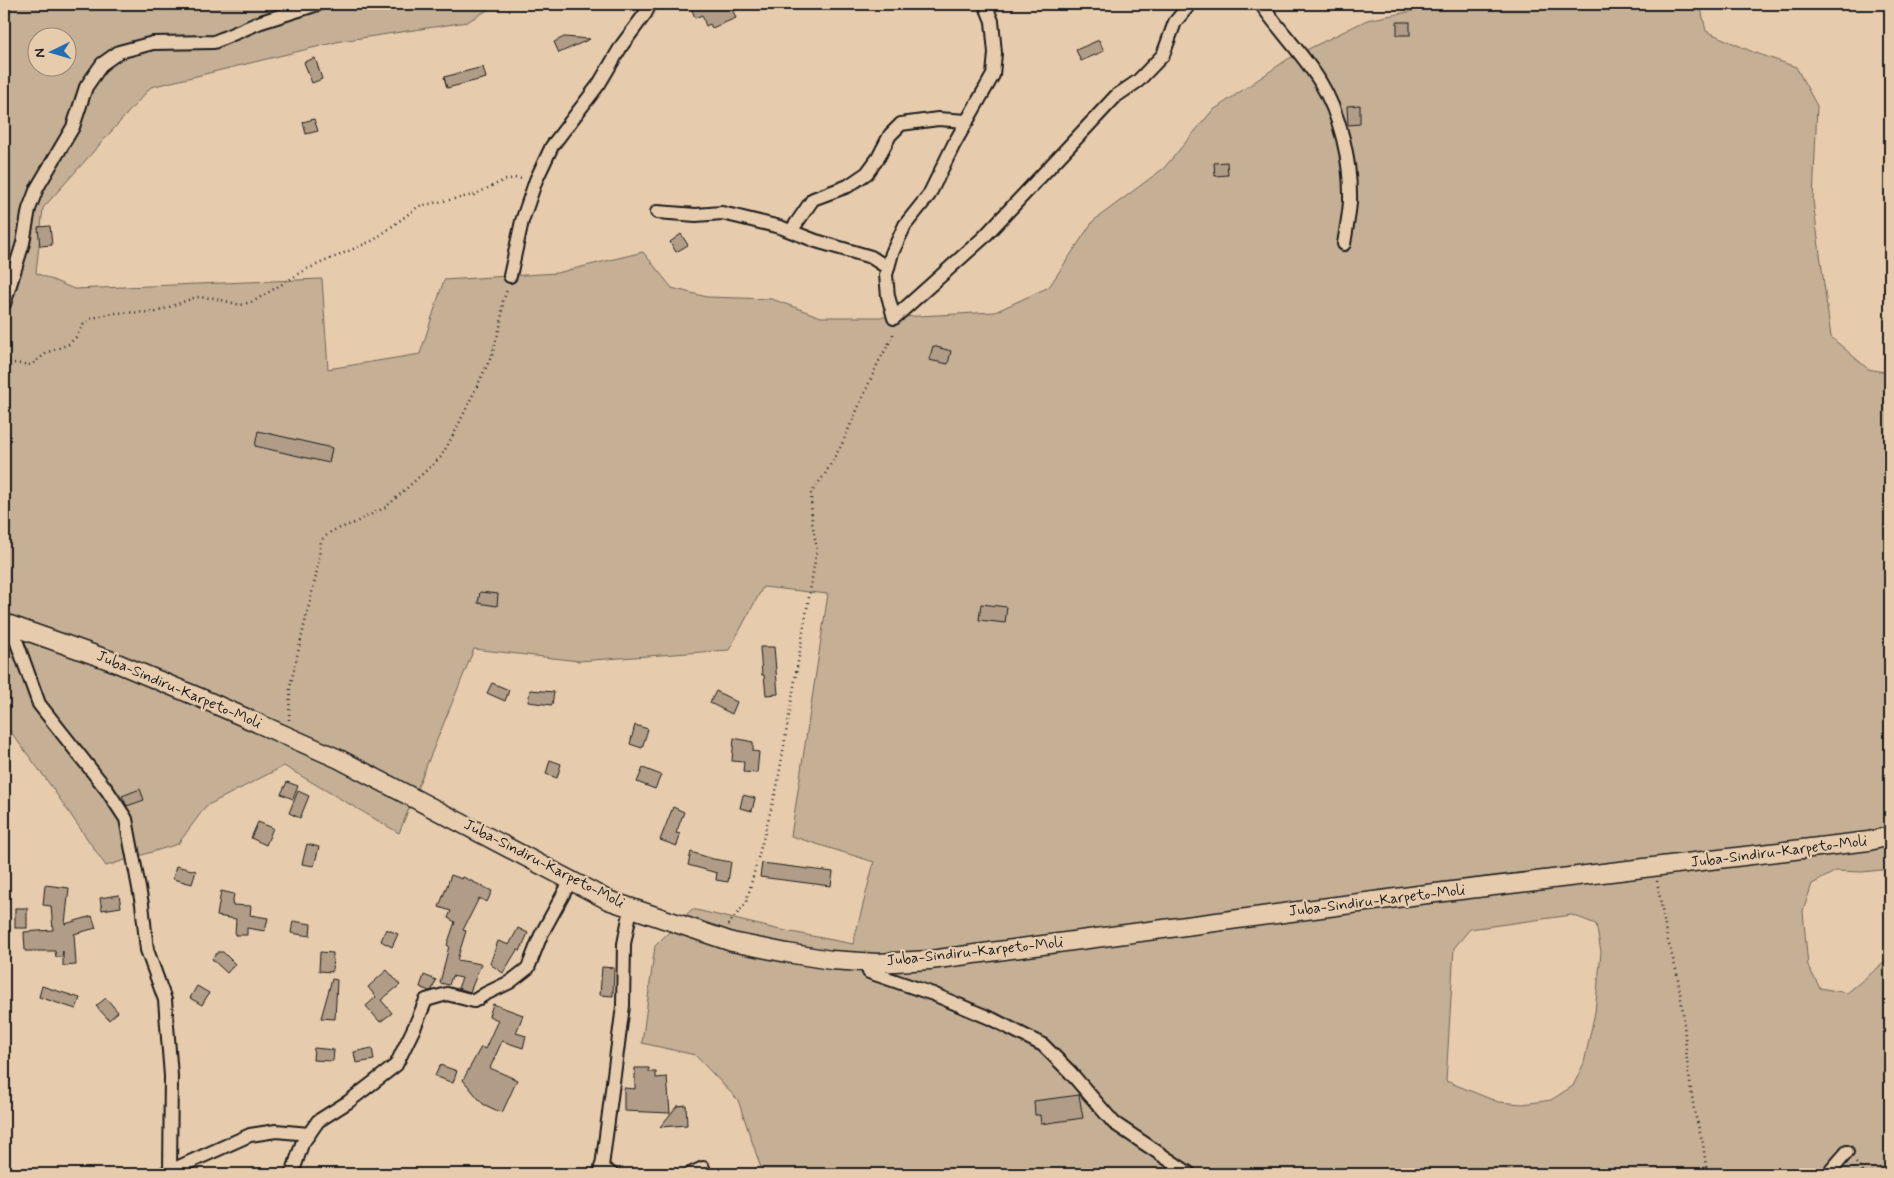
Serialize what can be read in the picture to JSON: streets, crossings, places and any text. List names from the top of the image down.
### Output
{
  "streets": {
    "main road": ["Juba-Sindiru-Karpeto-Moli"]
  },
  "north": "left"
}
